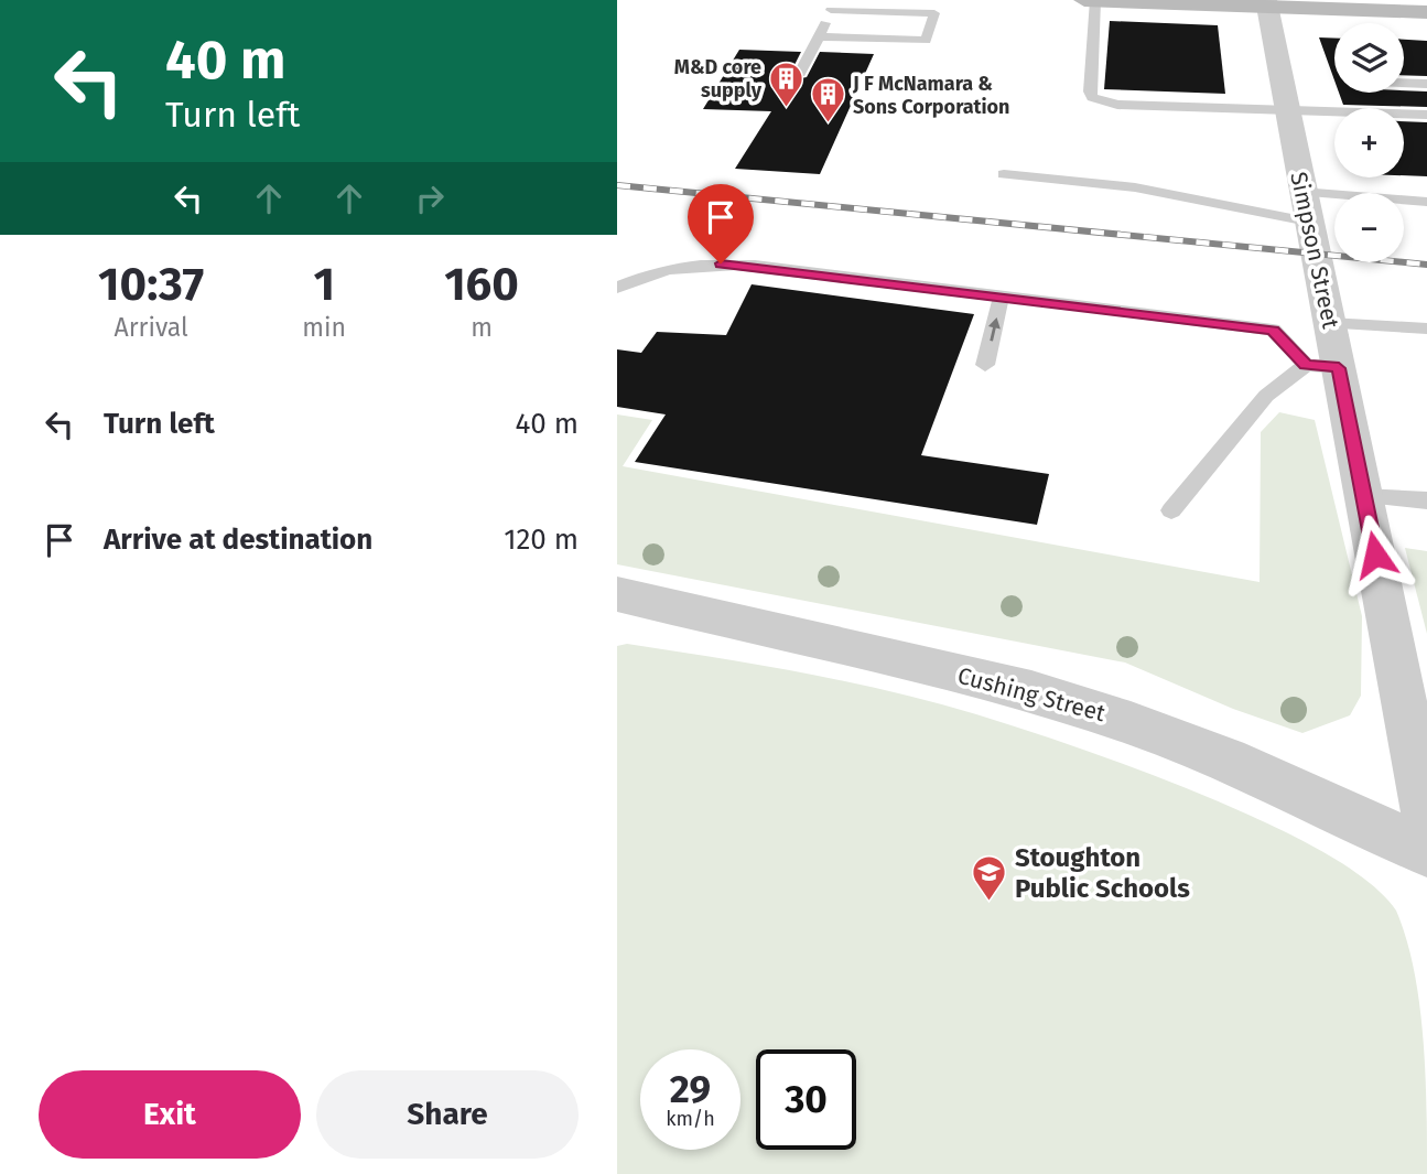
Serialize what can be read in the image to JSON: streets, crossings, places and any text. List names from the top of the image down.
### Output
{
  "streets": {
    "street": ["Simpson Street", "Cushing Street"]
  },
  "places": {
    "building": ["M&D core supply", "J F McNamara & Sons Corporation"],
    "school or university": ["Stoughton Public Schools"]
  },
  "page": {
    "turn": ["40 m", "Turn left"],
    "map_buttons": ["+", "−"],
    "eta": [
      "10:37",
      "Arrival",
      "1",
      "min",
      "160",
      "m"
    ],
    "list": [
      {
        "name": "Turn left",
        "value": "40 m"
      },
      {
        "name": "Arrive at destination",
        "value": "120 m"
      }
    ],
    "speed": "29 km/h",
    "limit": "30",
    "buttons": ["Exit", "Share"]
  }
}
